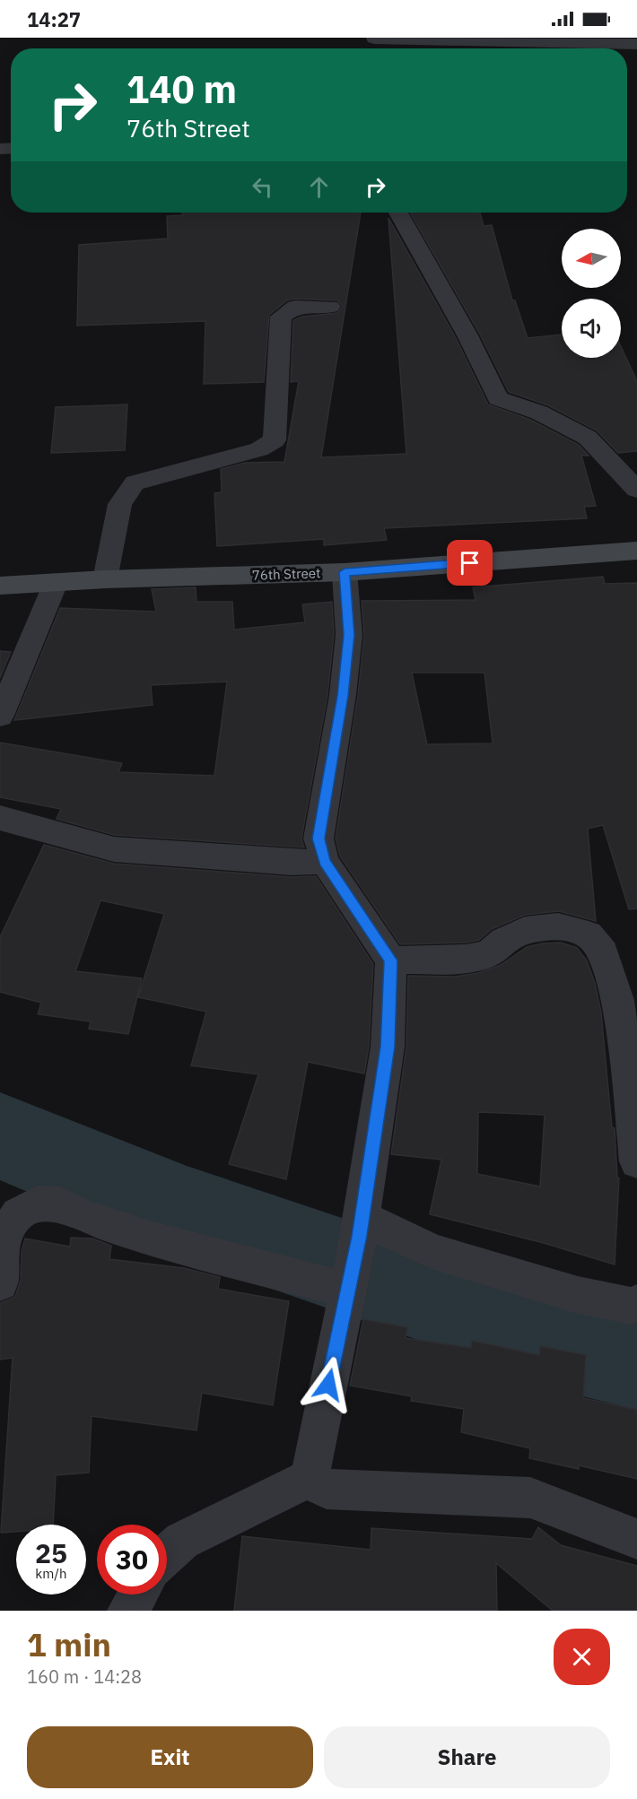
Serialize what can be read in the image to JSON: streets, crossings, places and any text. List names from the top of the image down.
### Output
{
  "streets": {
    "street": ["76th Street"]
  },
  "north": "left",
  "page": {
    "status": "14:27",
    "turn": ["140 m", "76th Street"],
    "speed": "25 km/h",
    "limit": "30",
    "heading": ["1 min", "160 m · 14:28"],
    "buttons": ["Exit", "Share"]
  }
}
